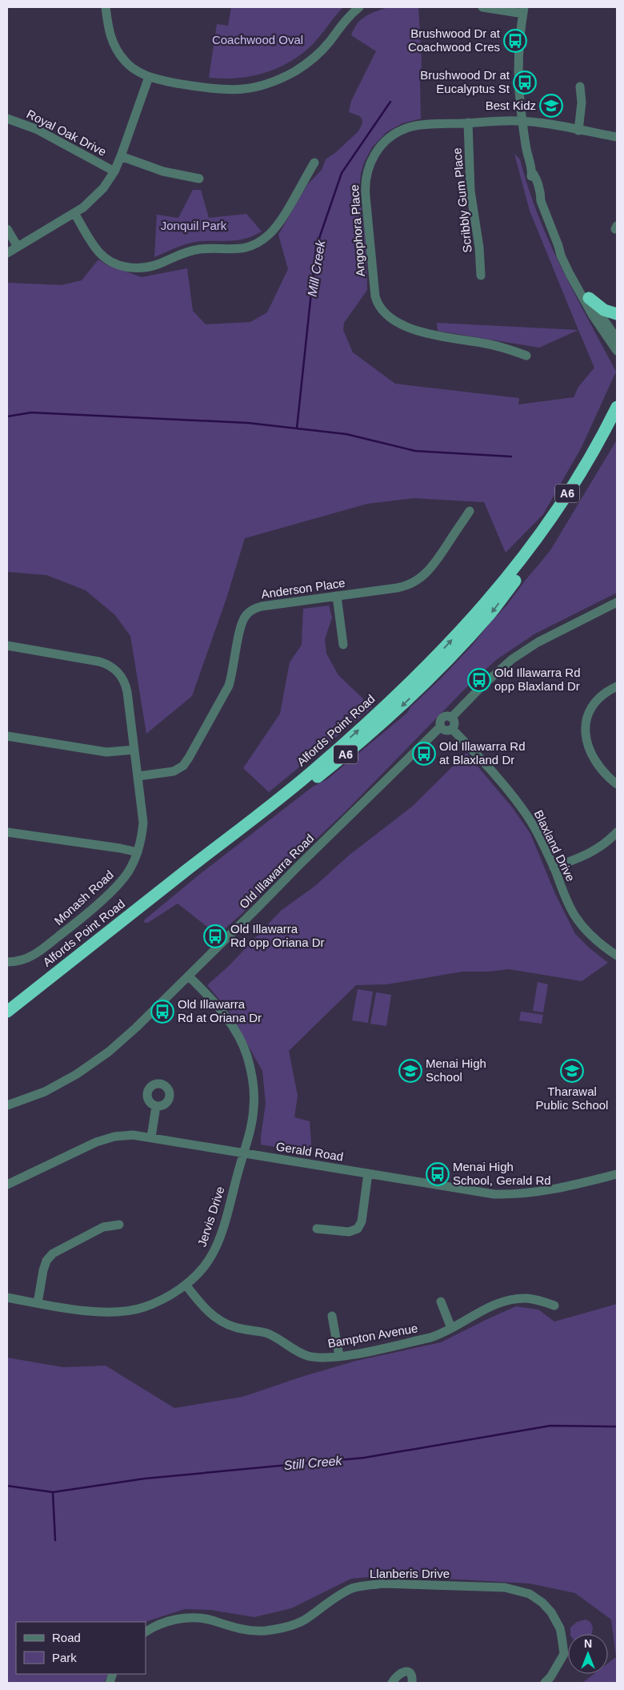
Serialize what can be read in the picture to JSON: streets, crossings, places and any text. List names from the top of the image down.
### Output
{
  "streets": {
    "highway": ["A6", "Alfords Point Road"],
    "street": [
      "Royal Oak Drive",
      "Scribbly Gum Place",
      "Angophora Place",
      "Anderson Place",
      "Blaxland Drive",
      "Old Illawarra Road",
      "Monash Road",
      "Gerald Road",
      "Jervis Drive",
      "Bampton Avenue",
      "Llanberis Drive"
    ]
  },
  "crossings": [
    ["Scribbly Gum Place", "Angophora Place"],
    ["Anderson Place", "Monash Road"],
    ["Blaxland Drive", "Old Illawarra Road"],
    ["Old Illawarra Road", "Jervis Drive"],
    ["Gerald Road", "Jervis Drive"],
    ["Jervis Drive", "Bampton Avenue"]
  ],
  "water": ["Mill Creek", "Still Creek"],
  "parks": ["Coachwood Oval", "Jonquil Park"],
  "places": {
    "bus stop": [
      "Brushwood Dr at Coachwood Cres",
      "Brushwood Dr at Eucalyptus St",
      "Old Illawarra Rd opp Blaxland Dr",
      "Old Illawarra Rd at Blaxland Dr",
      "Old Illawarra Rd opp Oriana Dr",
      "Old Illawarra Rd at Oriana Dr",
      "Menai High School, Gerald Rd"
    ],
    "school or university": ["Best Kidz", "Menai High School", "Tharawal Public School"]
  },
  "legend": ["Road", "Park"],
  "north": "top"
}
